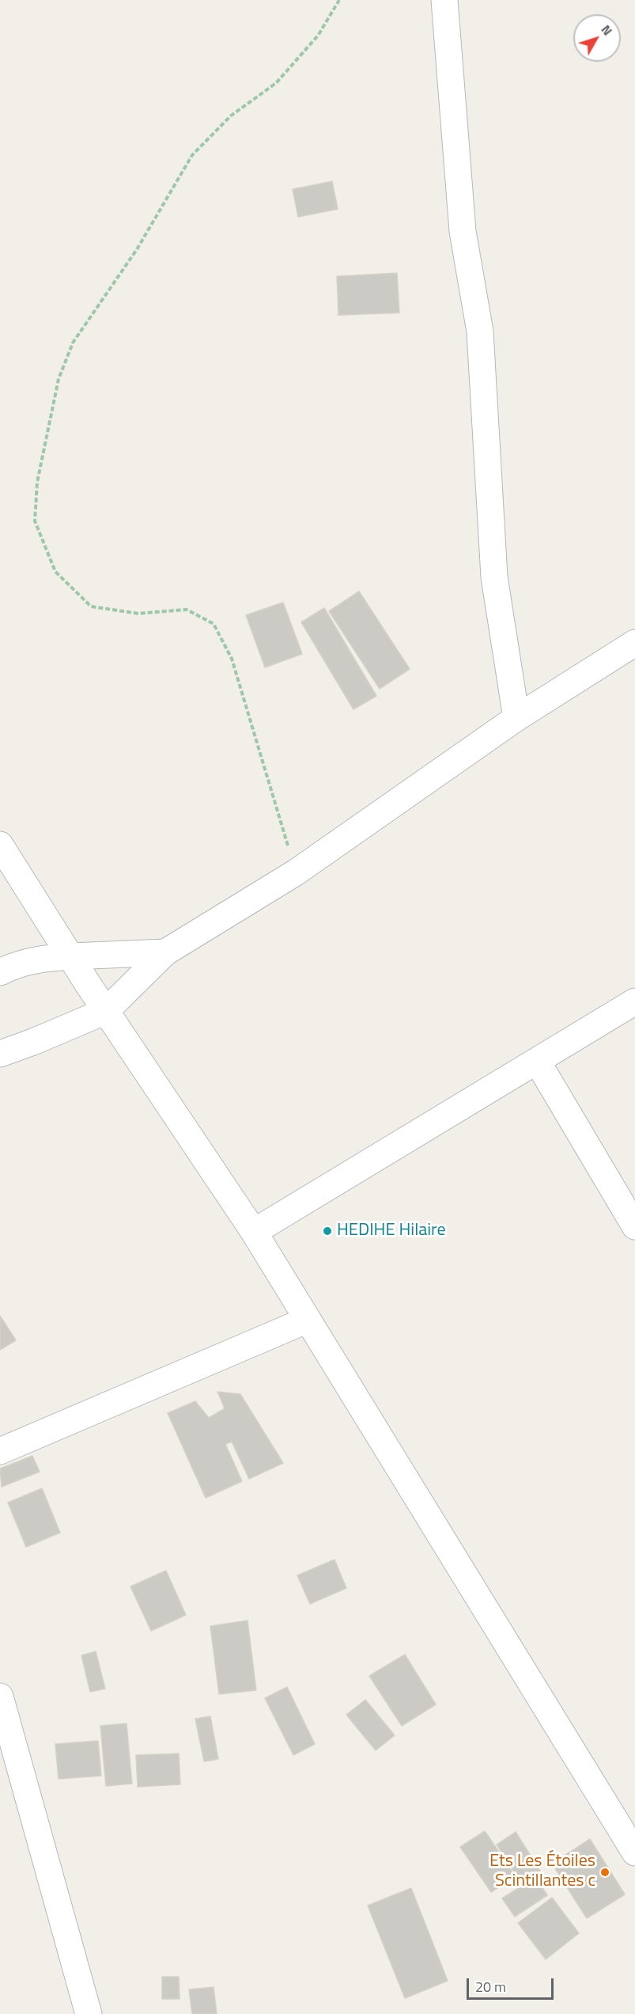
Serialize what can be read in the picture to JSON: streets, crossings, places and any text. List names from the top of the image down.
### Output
{
  "places": ["HEDIHE Hilaire", "Ets Les Étoiles Scintillantes c"],
  "scale_bar": "20 m",
  "north": "top right"
}
